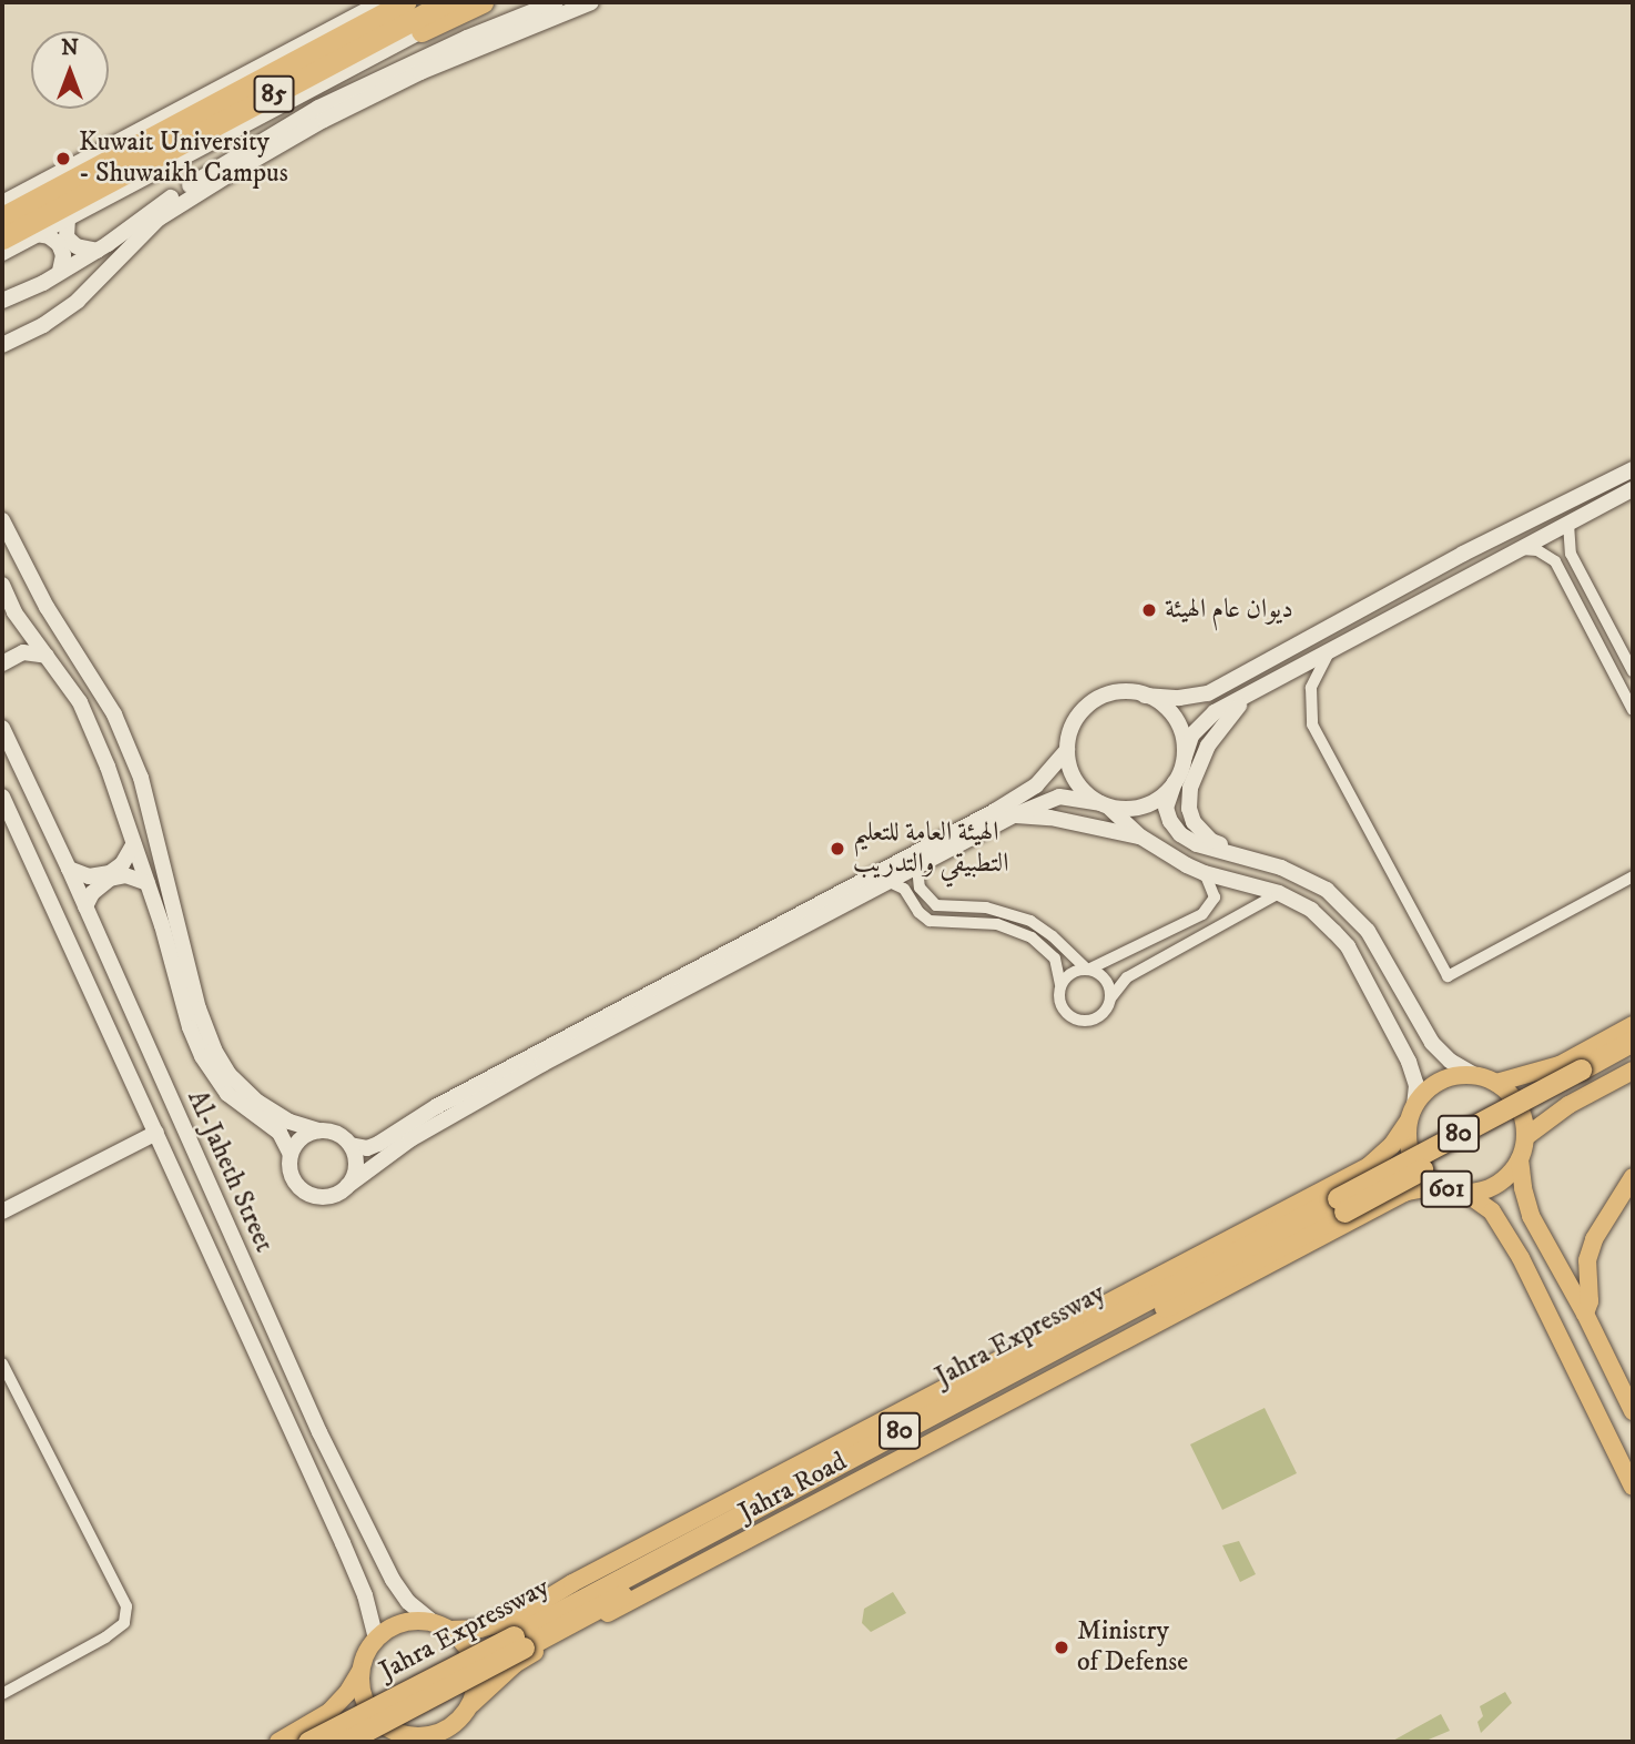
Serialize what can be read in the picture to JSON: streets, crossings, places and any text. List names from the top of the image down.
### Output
{
  "streets": {
    "highway": ["85", "80", "Jahra Expressway"],
    "main road": ["601", "Jahra Road"],
    "street": ["Al-Jaheth Street"]
  },
  "crossings": [
    ["Al-Jaheth Street", "Jahra Road"],
    ["601", "Jahra Road"]
  ],
  "places": [
    "Kuwait University - Shuwaikh Campus",
    "ديوان عام الهيئة",
    "الهيئة العامة للتعليم التطبيقي والتدريب",
    "Ministry of Defense"
  ],
  "north": "top"
}
